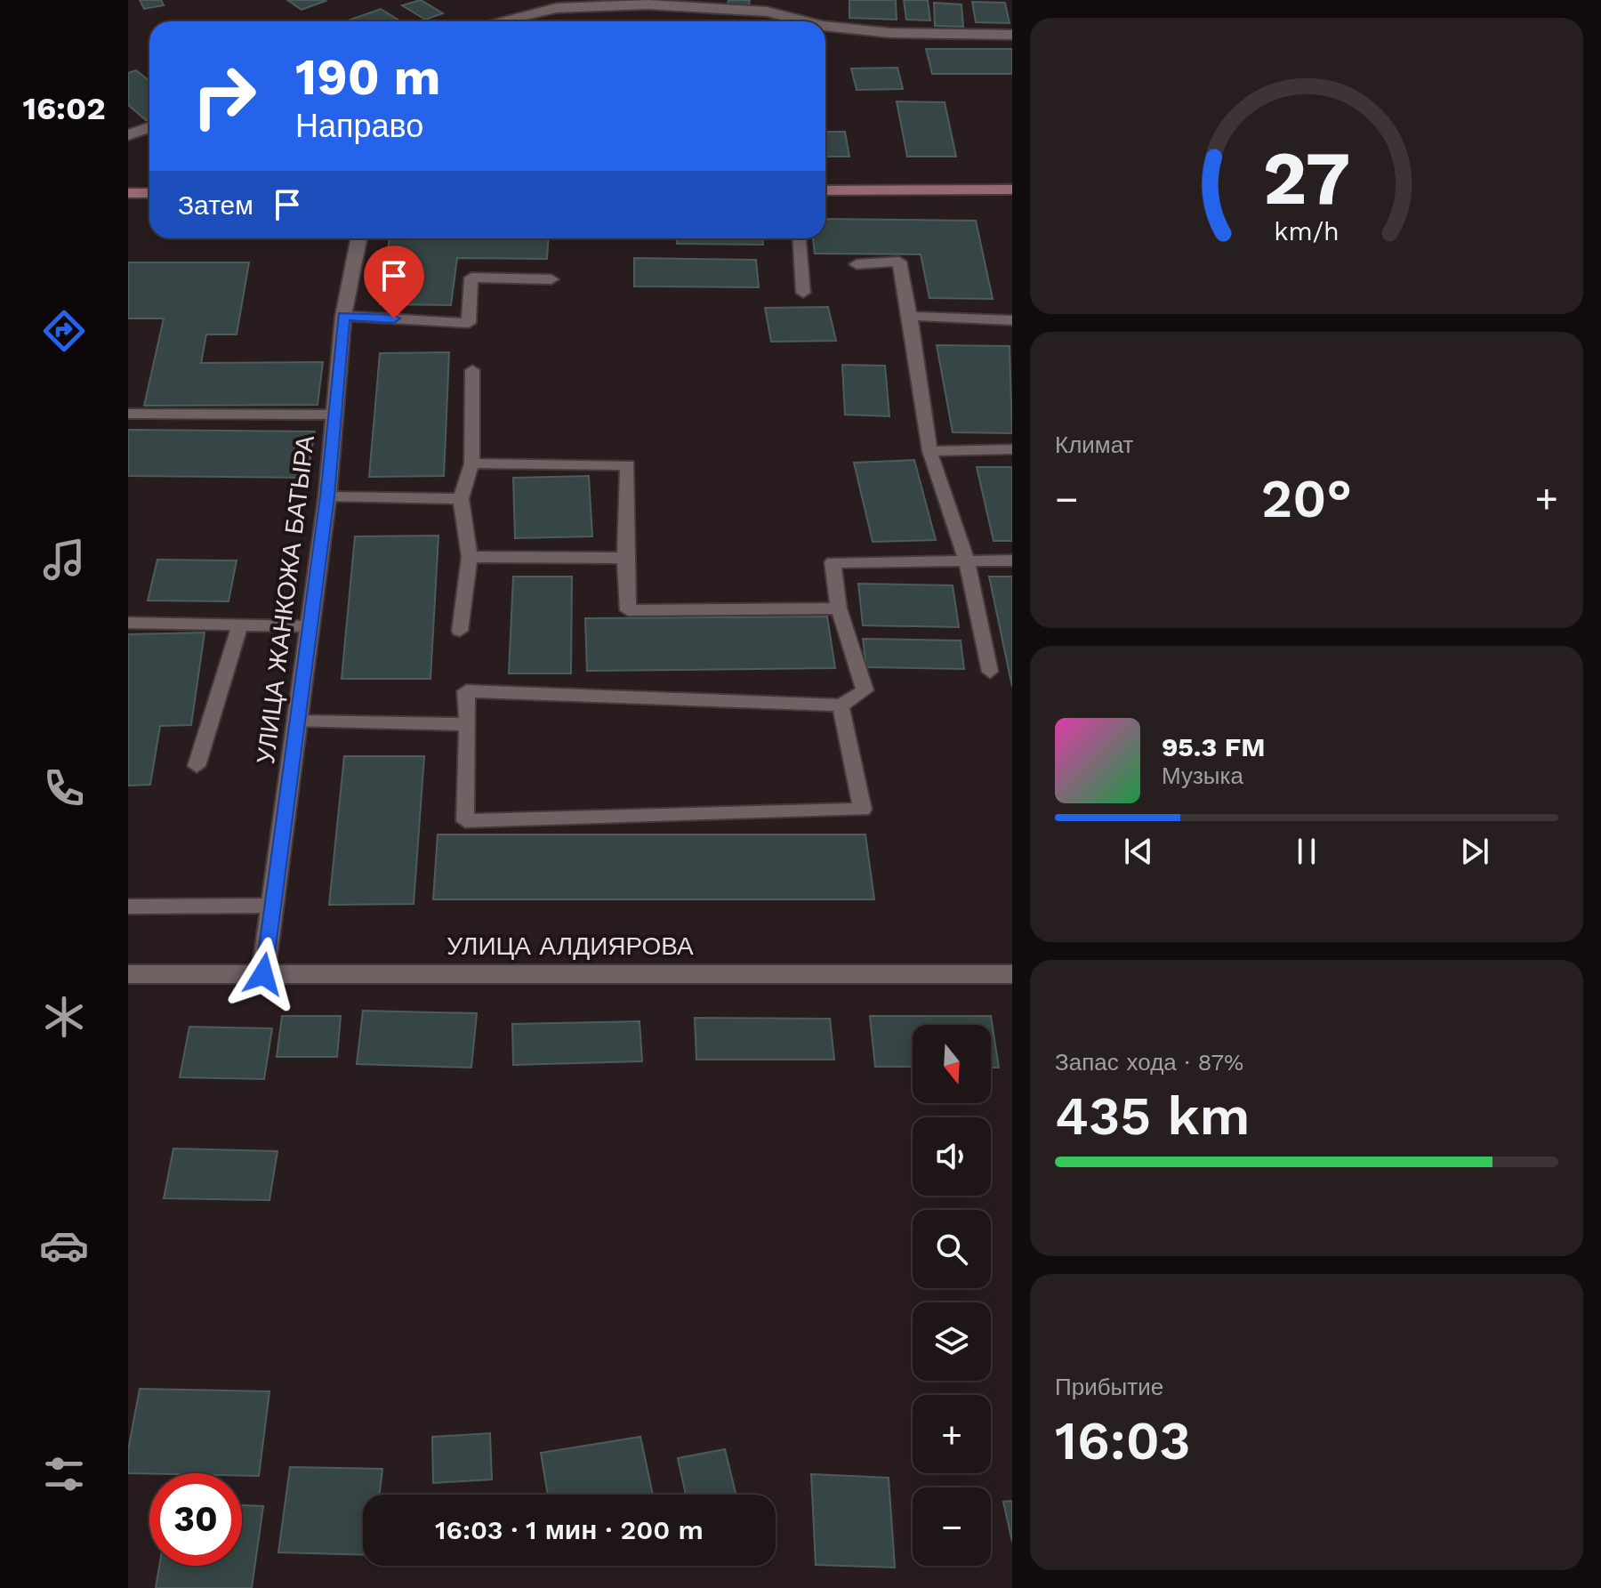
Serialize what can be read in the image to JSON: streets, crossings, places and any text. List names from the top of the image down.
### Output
{
  "streets": {
    "street": ["УЛИЦА ЖАНКОЖА БАТЫРА", "УЛИЦА АЛДИЯРОВА"]
  },
  "crossings": [
    ["УЛИЦА ЖАНКОЖА БАТЫРА", "УЛИЦА АЛДИЯРОВА"]
  ],
  "north": "bottom",
  "page": {
    "tabs": "16:02",
    "turn": ["190 m", "Направо"],
    "then": "Затем",
    "tile": [
      "Климат",
      ["Запас хода · 87%", "435 km"],
      ["Прибытие", "16:03"]
    ],
    "heat": ["−", "20°", "+"],
    "song": ["95.3 FM", "Музыка"],
    "map_buttons": ["+", "−"],
    "limit": "30",
    "trip": "16:03 · 1 мин · 200 m",
    "gauge": ["27", "km/h"]
  }
}
